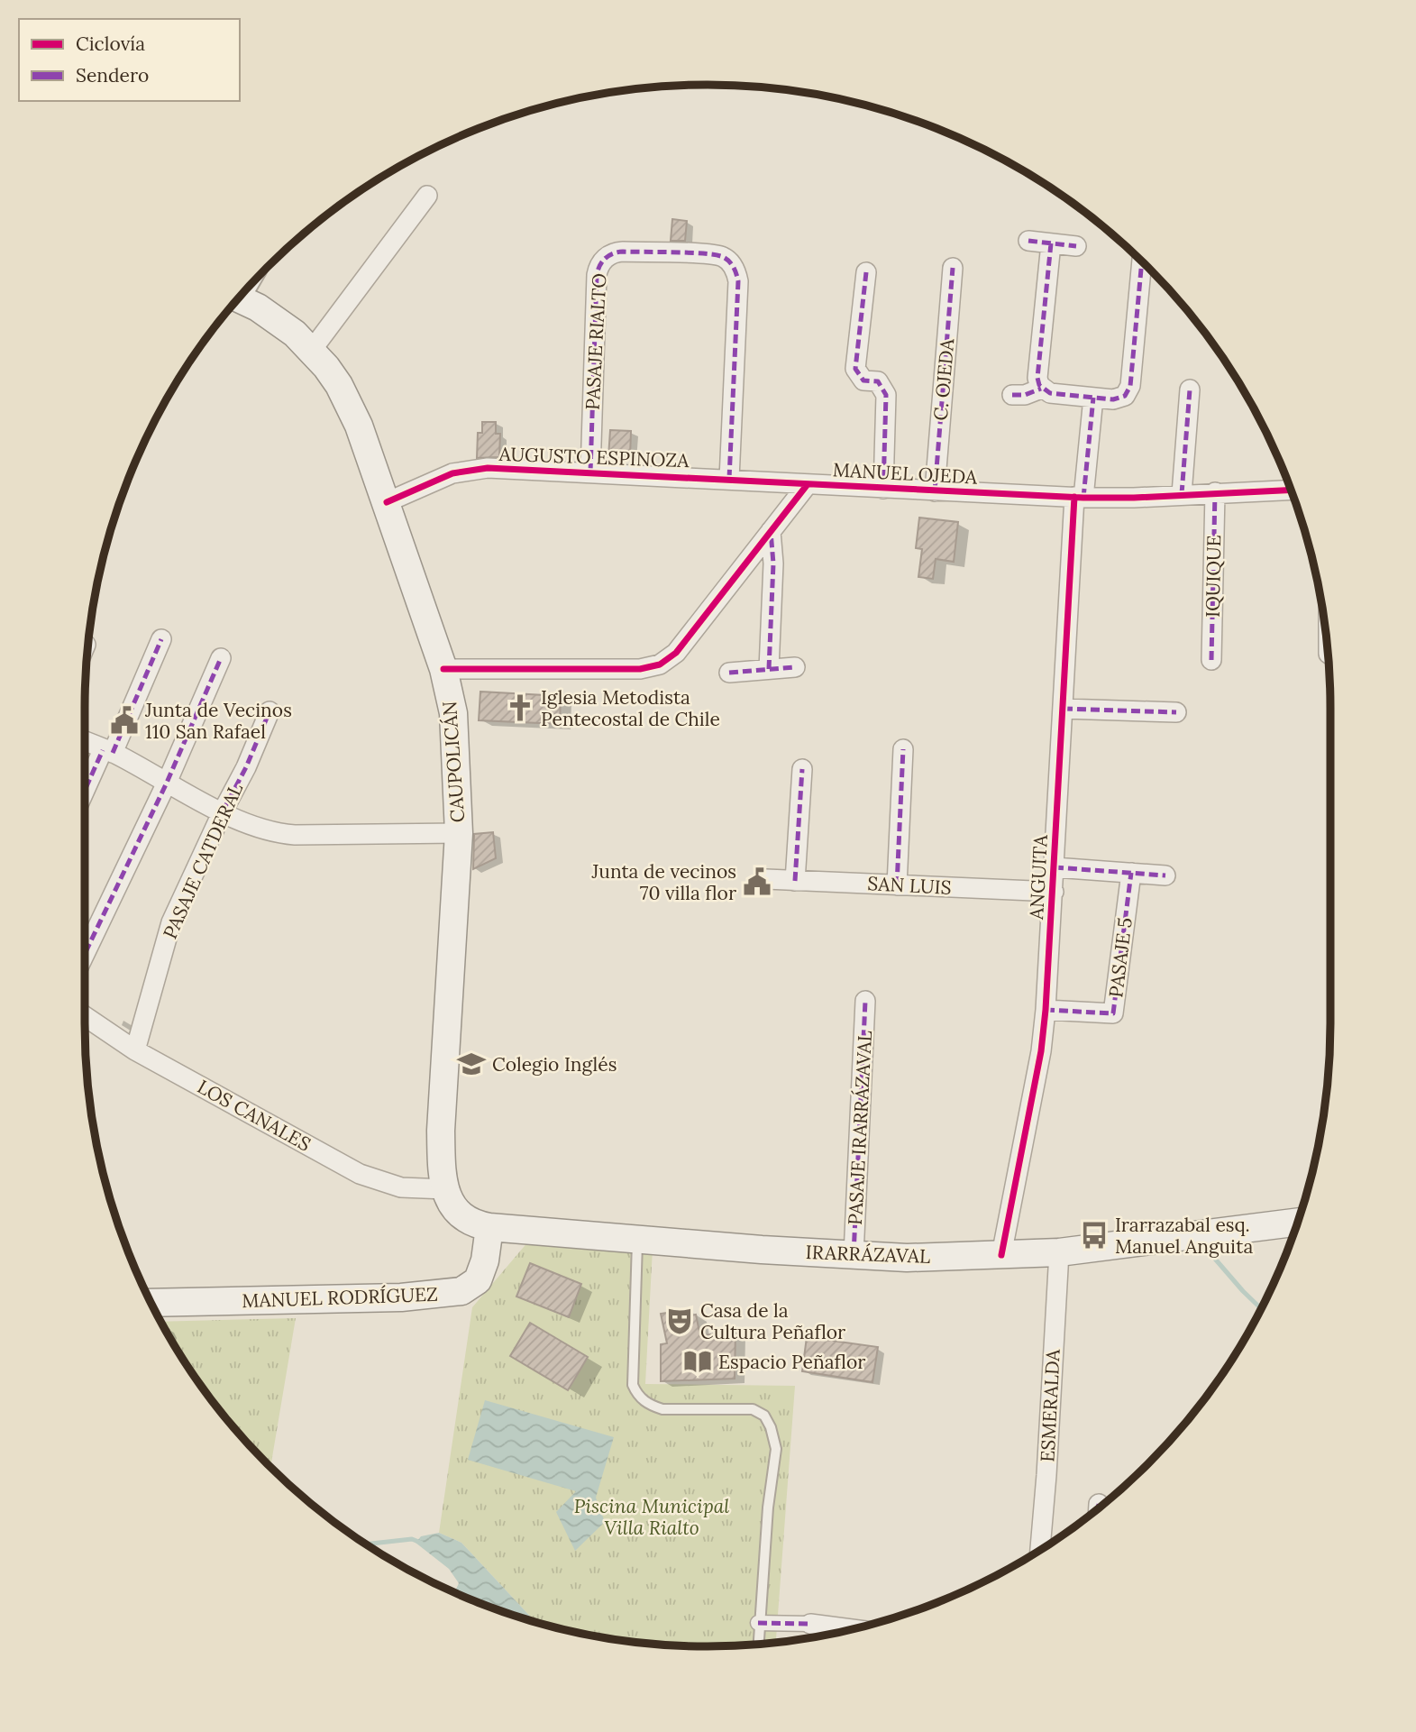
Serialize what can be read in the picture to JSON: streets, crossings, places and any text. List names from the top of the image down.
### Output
{
  "streets": {
    "main road": ["CAUPOLICÁN", "IRARRÁZAVAL", "MANUEL RODRÍGUEZ"],
    "street": [
      "PASAJE RIALTO",
      "C. OJEDA",
      "AUGUSTO ESPINOZA",
      "MANUEL OJEDA",
      "IQUIQUE",
      "PASAJE CATDERAL",
      "ANGUITA",
      "SAN LUIS",
      "PASAJE 5",
      "LOS CANALES",
      "PASAJE IRARRÁZAVAL",
      "ESMERALDA"
    ]
  },
  "crossings": [
    ["PASAJE RIALTO", "AUGUSTO ESPINOZA"],
    ["C. OJEDA", "MANUEL OJEDA"],
    ["AUGUSTO ESPINOZA", "MANUEL OJEDA"],
    ["AUGUSTO ESPINOZA", "CAUPOLICÁN"],
    ["MANUEL OJEDA", "IQUIQUE"],
    ["MANUEL OJEDA", "CAUPOLICÁN"],
    ["MANUEL OJEDA", "ANGUITA"],
    ["CAUPOLICÁN", "LOS CANALES"],
    ["CAUPOLICÁN", "IRARRÁZAVAL"],
    ["PASAJE CATDERAL", "LOS CANALES"],
    ["ANGUITA", "SAN LUIS"],
    ["ANGUITA", "PASAJE 5"],
    ["ANGUITA", "IRARRÁZAVAL"],
    ["LOS CANALES", "IRARRÁZAVAL"],
    ["PASAJE IRARRÁZAVAL", "IRARRÁZAVAL"],
    ["IRARRÁZAVAL", "MANUEL RODRÍGUEZ"],
    ["IRARRÁZAVAL", "ESMERALDA"]
  ],
  "parks": ["Piscina Municipal Villa Rialto"],
  "places": {
    "church": ["Iglesia Metodista Pentecostal de Chile"],
    "public building": ["Junta de Vecinos 110 San Rafael", "Junta de vecinos 70 villa flor"],
    "school or university": ["Colegio Inglés"],
    "bus stop": ["Irarrazabal esq. Manuel Anguita"],
    "theatre": ["Casa de la Cultura Peñaflor"],
    "library": ["Espacio Peñaflor"]
  },
  "legend": ["Ciclovía", "Sendero"]
}
